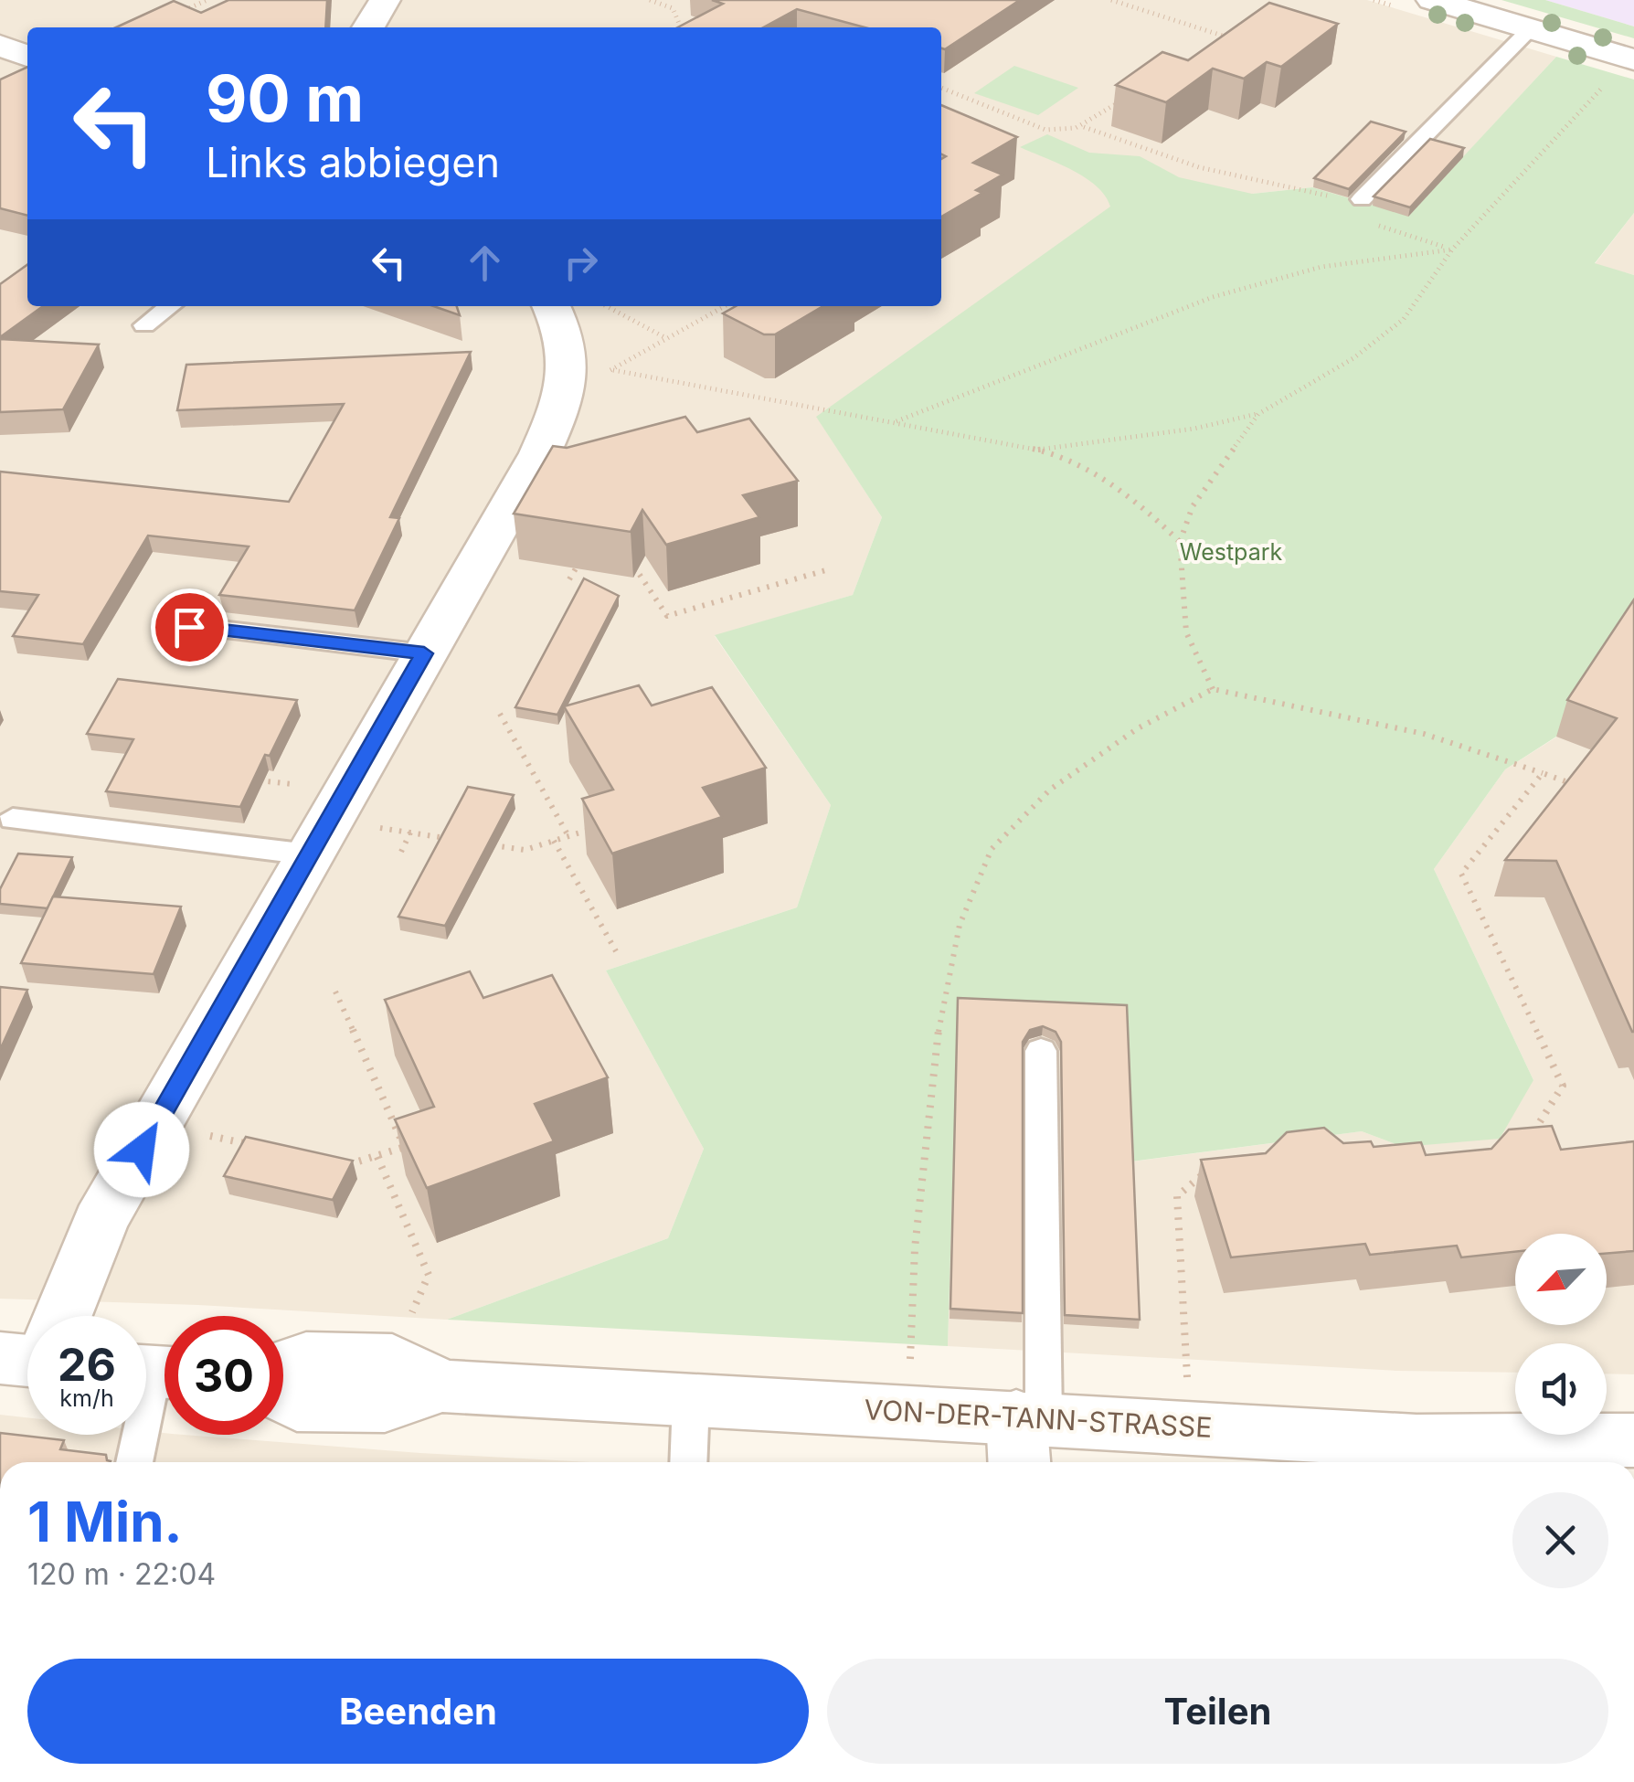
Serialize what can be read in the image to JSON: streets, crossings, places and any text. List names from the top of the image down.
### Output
{
  "streets": {
    "street": ["VON-DER-TANN-STRASSE"]
  },
  "parks": ["Westpark"],
  "north": "bottom left",
  "page": {
    "turn": ["90 m", "Links abbiegen"],
    "speed": "26 km/h",
    "limit": "30",
    "heading": ["1 Min.", "120 m · 22:04"],
    "buttons": ["Beenden", "Teilen"]
  }
}
